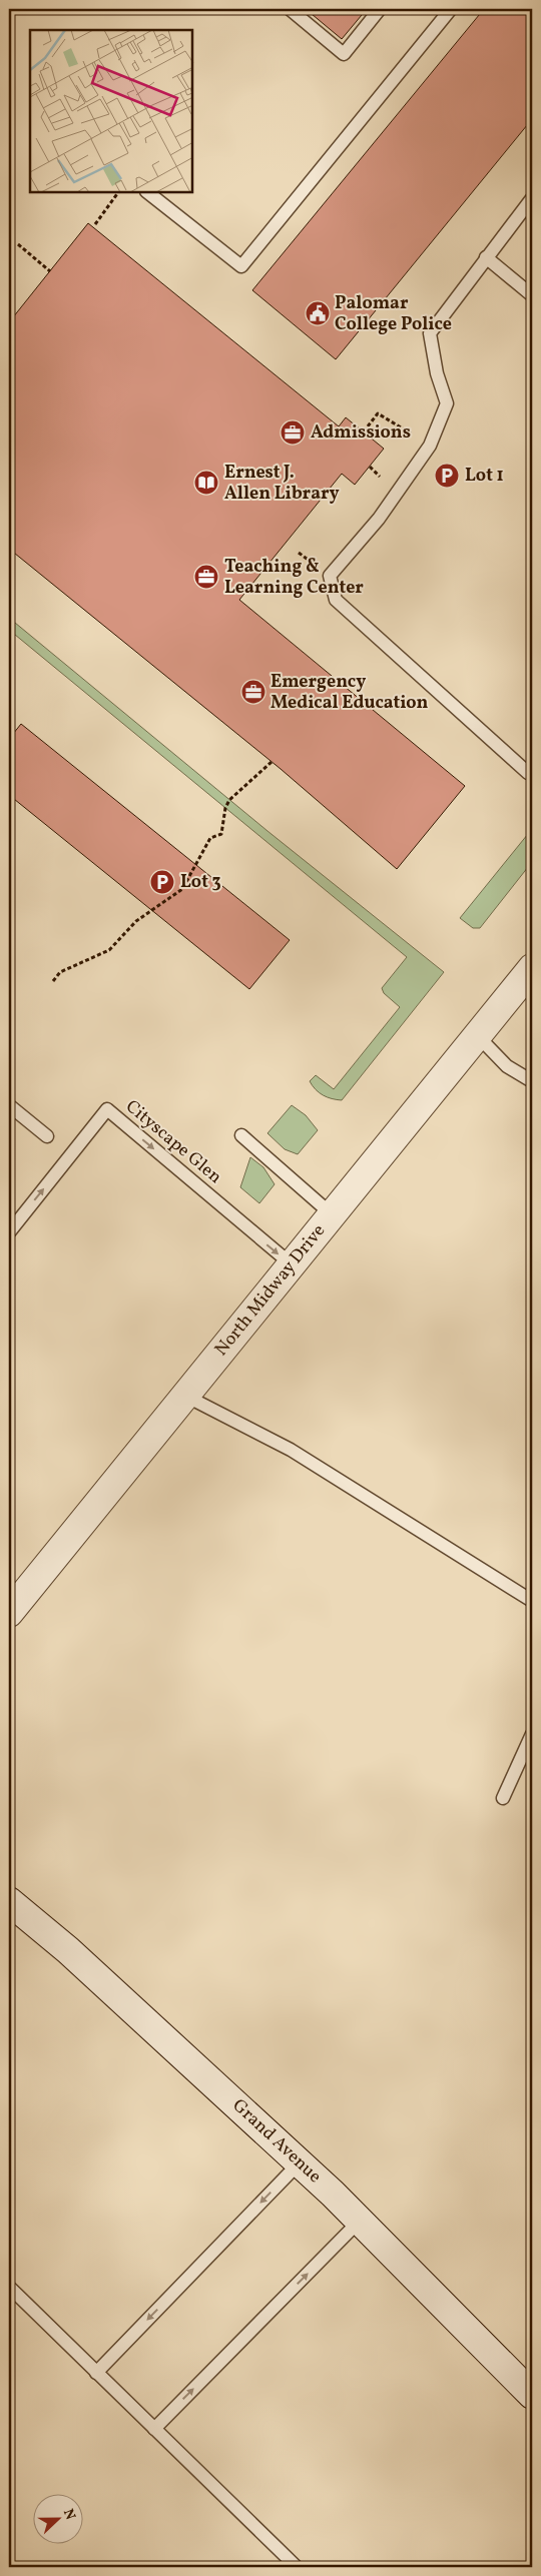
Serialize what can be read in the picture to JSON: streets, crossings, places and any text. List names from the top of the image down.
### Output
{
  "streets": {
    "street": ["North Midway Drive", "Grand Avenue"],
    "lane": ["Cityscape Glen"]
  },
  "crossings": [
    ["Cityscape Glen", "North Midway Drive"]
  ],
  "places": {
    "public building": ["Palomar College Police"],
    "office": ["Admissions", "Teaching & Learning Center", "Emergency Medical Education"],
    "parking": ["Lot 1", "Lot 3"],
    "library": ["Ernest J. Allen Library"]
  },
  "north": "right"
}
